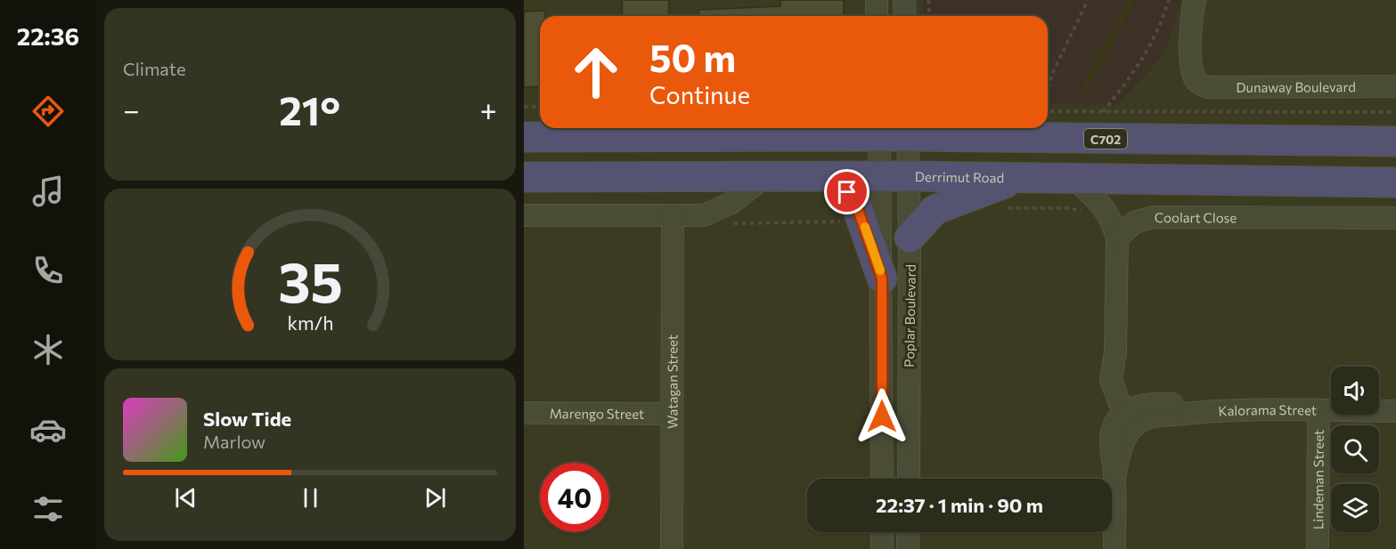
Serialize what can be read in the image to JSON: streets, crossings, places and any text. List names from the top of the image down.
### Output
{
  "streets": {
    "highway": ["C702", "Derrimut Road"],
    "street": [
      "Dunaway Boulevard",
      "Coolart Close",
      "Poplar Boulevard",
      "Watagan Street",
      "Kalorama Street",
      "Marengo Street",
      "Lindeman Street"
    ]
  },
  "crossings": [
    ["Derrimut Road", "Poplar Boulevard"],
    ["Watagan Street", "Marengo Street"],
    ["Kalorama Street", "Lindeman Street"]
  ],
  "page": {
    "tabs": "22:36",
    "tile": "Climate",
    "turn": ["50 m", "Continue"],
    "heat": ["−", "21°", "+"],
    "song": ["Slow Tide", "Marlow"],
    "limit": "40",
    "trip": "22:37 · 1 min · 90 m",
    "gauge": ["35", "km/h"]
  }
}
